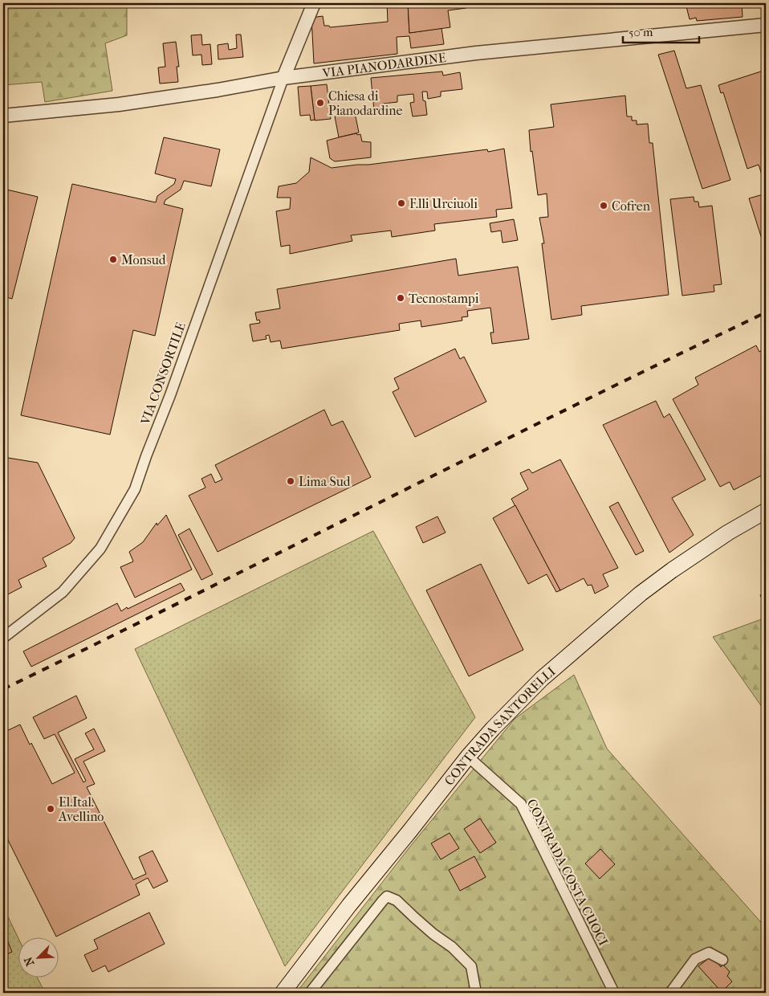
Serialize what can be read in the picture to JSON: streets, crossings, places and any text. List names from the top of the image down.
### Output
{
  "streets": {
    "main road": ["CONTRADA SANTORELLI"],
    "street": ["VIA PIANODARDINE", "VIA CONSORTILE", "CONTRADA COSTA CUOCI"]
  },
  "crossings": [
    ["VIA PIANODARDINE", "VIA CONSORTILE"],
    ["CONTRADA SANTORELLI", "CONTRADA COSTA CUOCI"]
  ],
  "places": [
    "Chiesa di Pianodardine",
    "F.lli Urciuoli",
    "Cofren",
    "Monsud",
    "Tecnostampi",
    "Lima Sud",
    "El.Ital. Avellino"
  ],
  "scale_bar": "50 m",
  "north": "bottom left"
}
